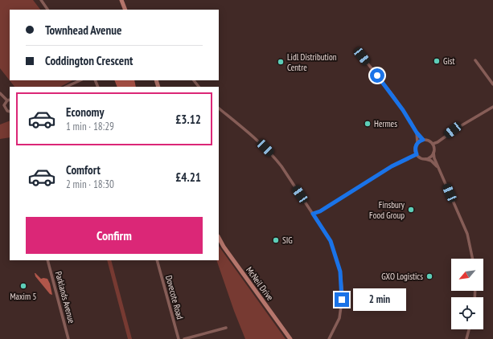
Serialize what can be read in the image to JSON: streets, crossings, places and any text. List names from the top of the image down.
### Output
{
  "streets": {
    "street": ["McNeil Drive", "Parklands Avenue", "Dovecote Road"]
  },
  "places": [
    "Gist",
    "Lidl Distribution Centre",
    "Hermes",
    "Finsbury Food Group",
    "SIG",
    "GXO Logistics",
    "Maxim 5"
  ],
  "north": "bottom left",
  "page": {
    "banner": ["Townhead Avenue", "Coddington Crescent"],
    "list": [
      {
        "name": "Economy",
        "note": "1 min · 18:29",
        "value": "£3.12"
      },
      {
        "name": "Comfort",
        "note": "2 min · 18:30",
        "value": "£4.21"
      }
    ],
    "buttons": "Confirm",
    "bubble": "2 min"
  }
}
